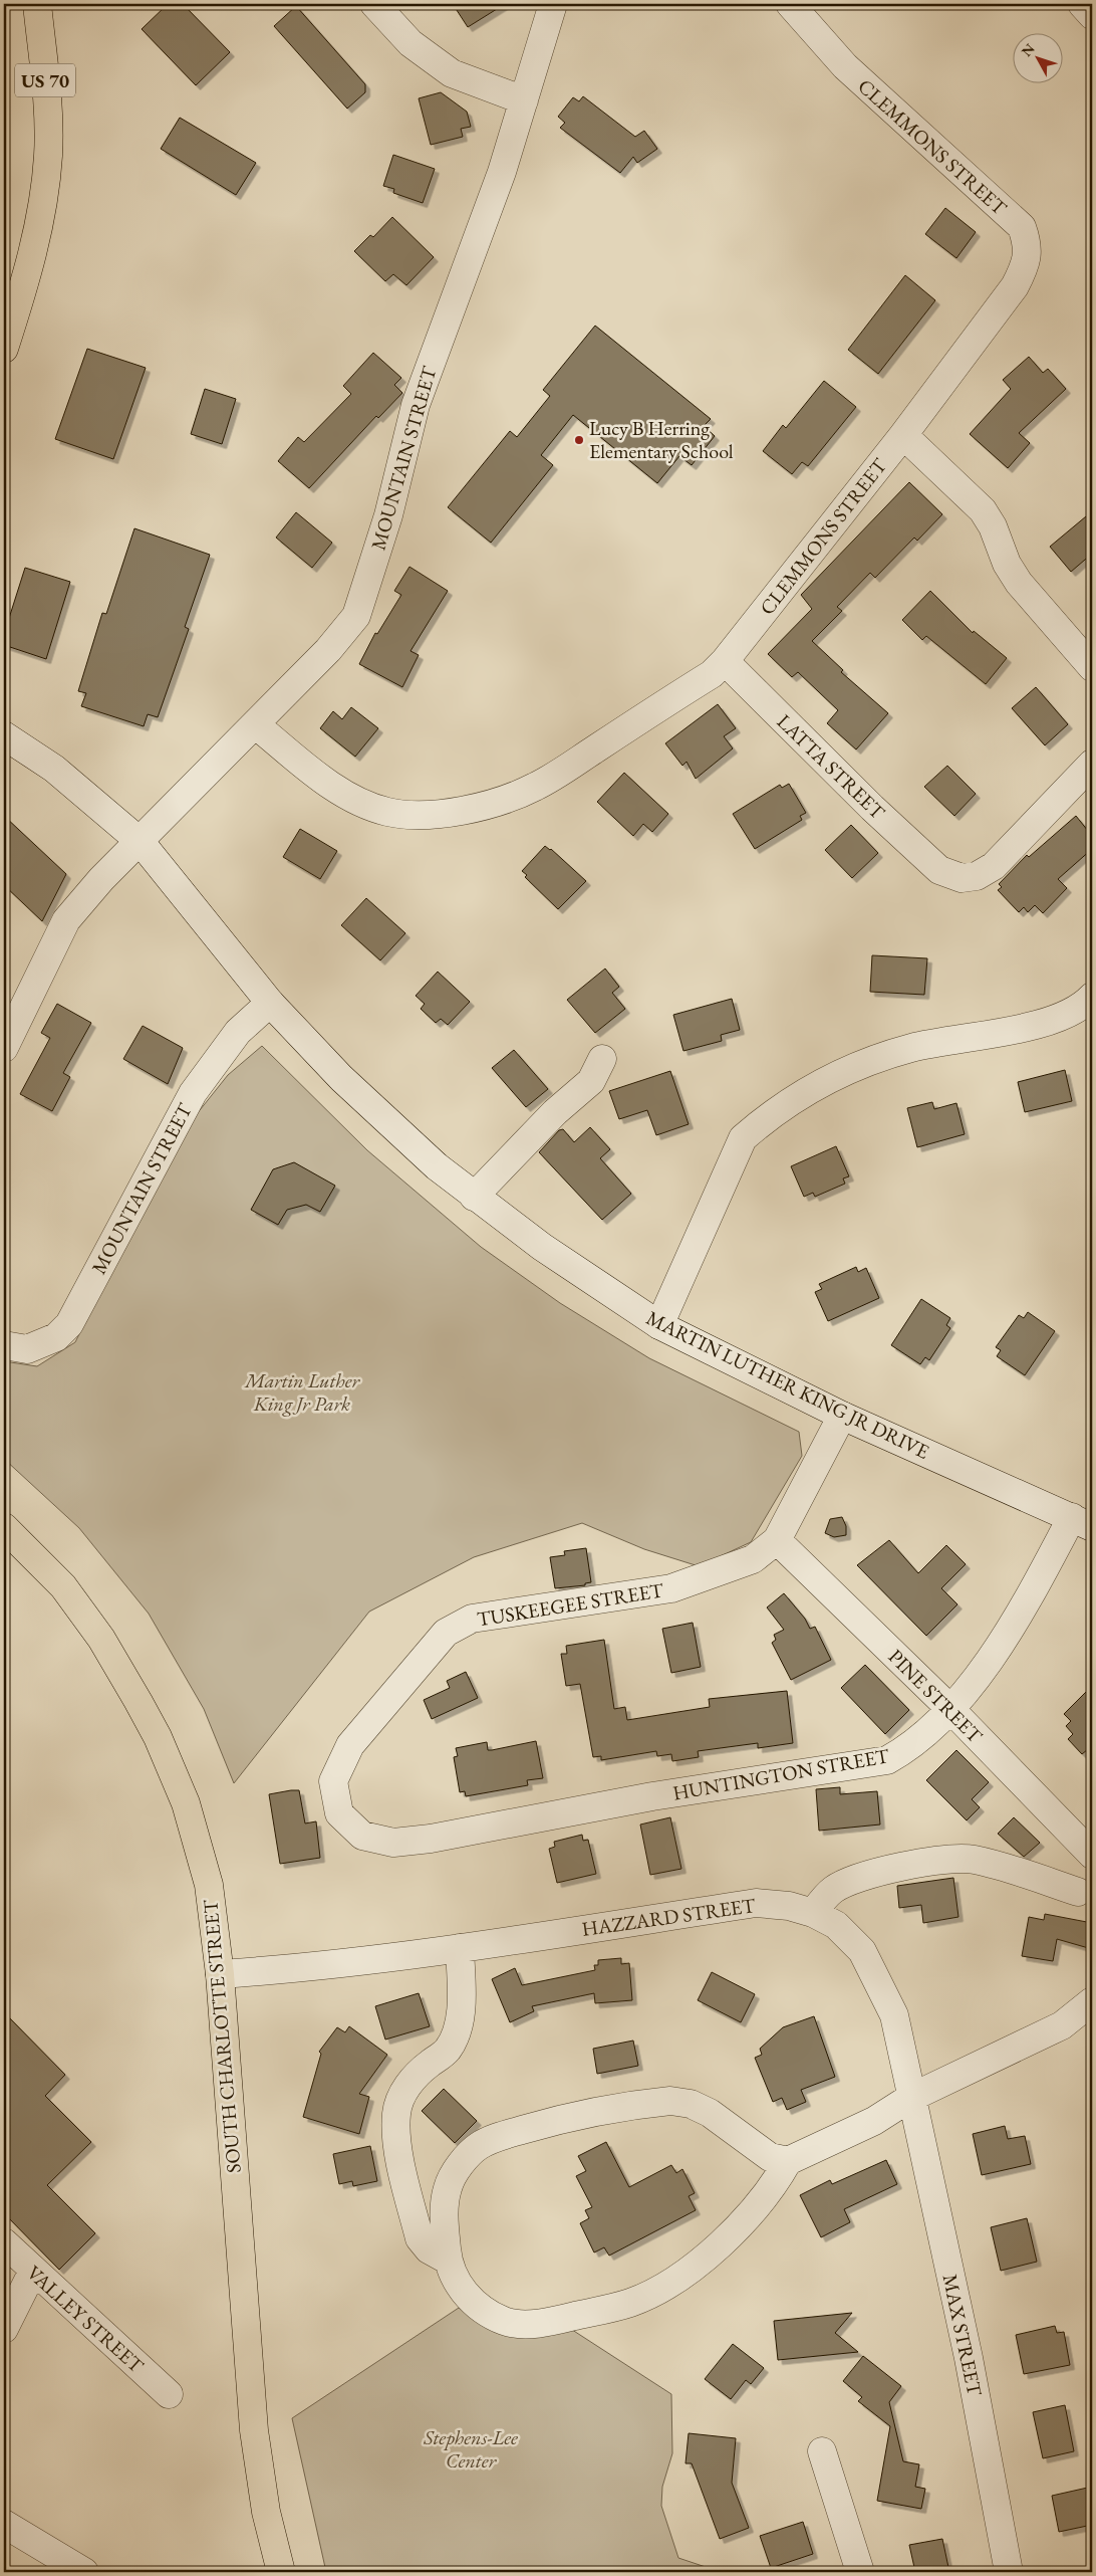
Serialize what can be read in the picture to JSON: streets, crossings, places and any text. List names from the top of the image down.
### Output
{
  "streets": {
    "main road": ["US 70", "SOUTH CHARLOTTE STREET"],
    "street": [
      "CLEMMONS STREET",
      "MOUNTAIN STREET",
      "LATTA STREET",
      "MARTIN LUTHER KING JR DRIVE",
      "TUSKEEGEE STREET",
      "PINE STREET",
      "HUNTINGTON STREET",
      "HAZZARD STREET",
      "VALLEY STREET",
      "MAX STREET"
    ]
  },
  "crossings": [
    ["CLEMMONS STREET", "MOUNTAIN STREET"],
    ["CLEMMONS STREET", "LATTA STREET"],
    ["MOUNTAIN STREET", "MARTIN LUTHER KING JR DRIVE"],
    ["MARTIN LUTHER KING JR DRIVE", "TUSKEEGEE STREET"],
    ["MARTIN LUTHER KING JR DRIVE", "HUNTINGTON STREET"],
    ["TUSKEEGEE STREET", "PINE STREET"],
    ["TUSKEEGEE STREET", "HUNTINGTON STREET"],
    ["PINE STREET", "HUNTINGTON STREET"],
    ["HAZZARD STREET", "SOUTH CHARLOTTE STREET"],
    ["HAZZARD STREET", "MAX STREET"]
  ],
  "parks": ["Martin Luther King Jr Park", "Stephens-Lee Center"],
  "places": ["Lucy B Herring Elementary School"],
  "north": "top left"
}
